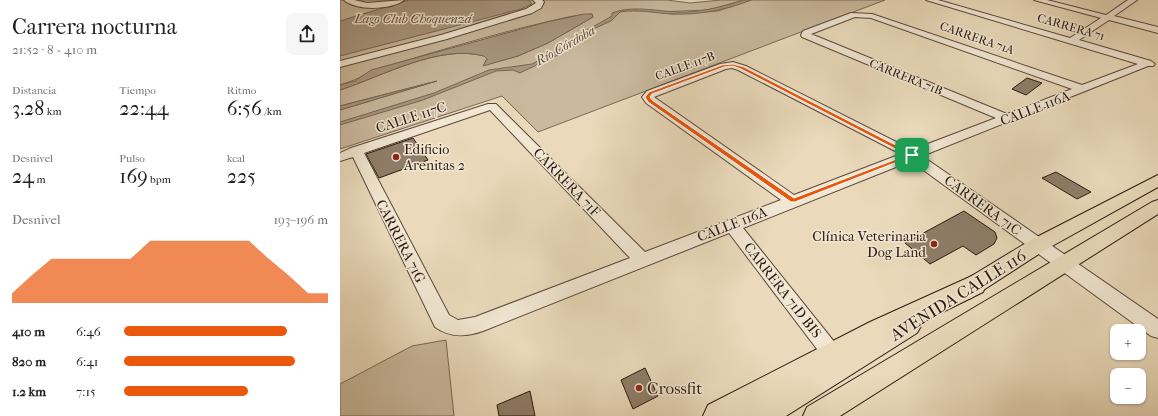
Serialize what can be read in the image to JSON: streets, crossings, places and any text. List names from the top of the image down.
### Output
{
  "streets": {
    "main road": ["AVENIDA CALLE 116"],
    "street": [
      "CARRERA 71",
      "CARRERA 71A",
      "CALLE 117B",
      "CARRERA 71B",
      "CALLE 116A",
      "CALLE 117C",
      "CARRERA 71F",
      "CARRERA 71C",
      "CARRERA 71G",
      "CARRERA 71D BIS"
    ]
  },
  "crossings": [
    ["CARRERA 71", "CALLE 116A"],
    ["CARRERA 71A", "CARRERA 71B"],
    ["CARRERA 71A", "CALLE 116A"],
    ["CALLE 117B", "CALLE 116A"],
    ["CALLE 117B", "CARRERA 71C"],
    ["CARRERA 71B", "CALLE 116A"],
    ["CALLE 116A", "CARRERA 71F"],
    ["CALLE 116A", "CARRERA 71C"],
    ["CALLE 116A", "CARRERA 71G"],
    ["CALLE 116A", "CARRERA 71D BIS"],
    ["CALLE 117C", "CARRERA 71F"],
    ["CALLE 117C", "CARRERA 71G"],
    ["CARRERA 71C", "AVENIDA CALLE 116"]
  ],
  "water": ["Lago Club Choquenzá", "Río Córdoba"],
  "places": ["Edificio Arenitas 2", "Clínica Veterinaria Dog Land", "Crossfit"],
  "page": {
    "heading": ["Carrera nocturna", "21:52 · 8 × 410 m"],
    "stats": [
      ["Distancia", "3.28 km"],
      ["Tiempo", "22:44"],
      ["Ritmo", "6:56 /km"],
      ["Desnivel", "24 m"],
      ["Pulso", "169 bpm"],
      ["kcal", "225"]
    ],
    "chart": ["Desnivel", "193–196 m"],
    "list": [
      {
        "name": "410 m",
        "note": "6:46"
      },
      {
        "name": "820 m",
        "note": "6:41"
      },
      {
        "name": "1.2 km",
        "note": "7:15"
      }
    ],
    "map_buttons": ["+", "−"]
  }
}
